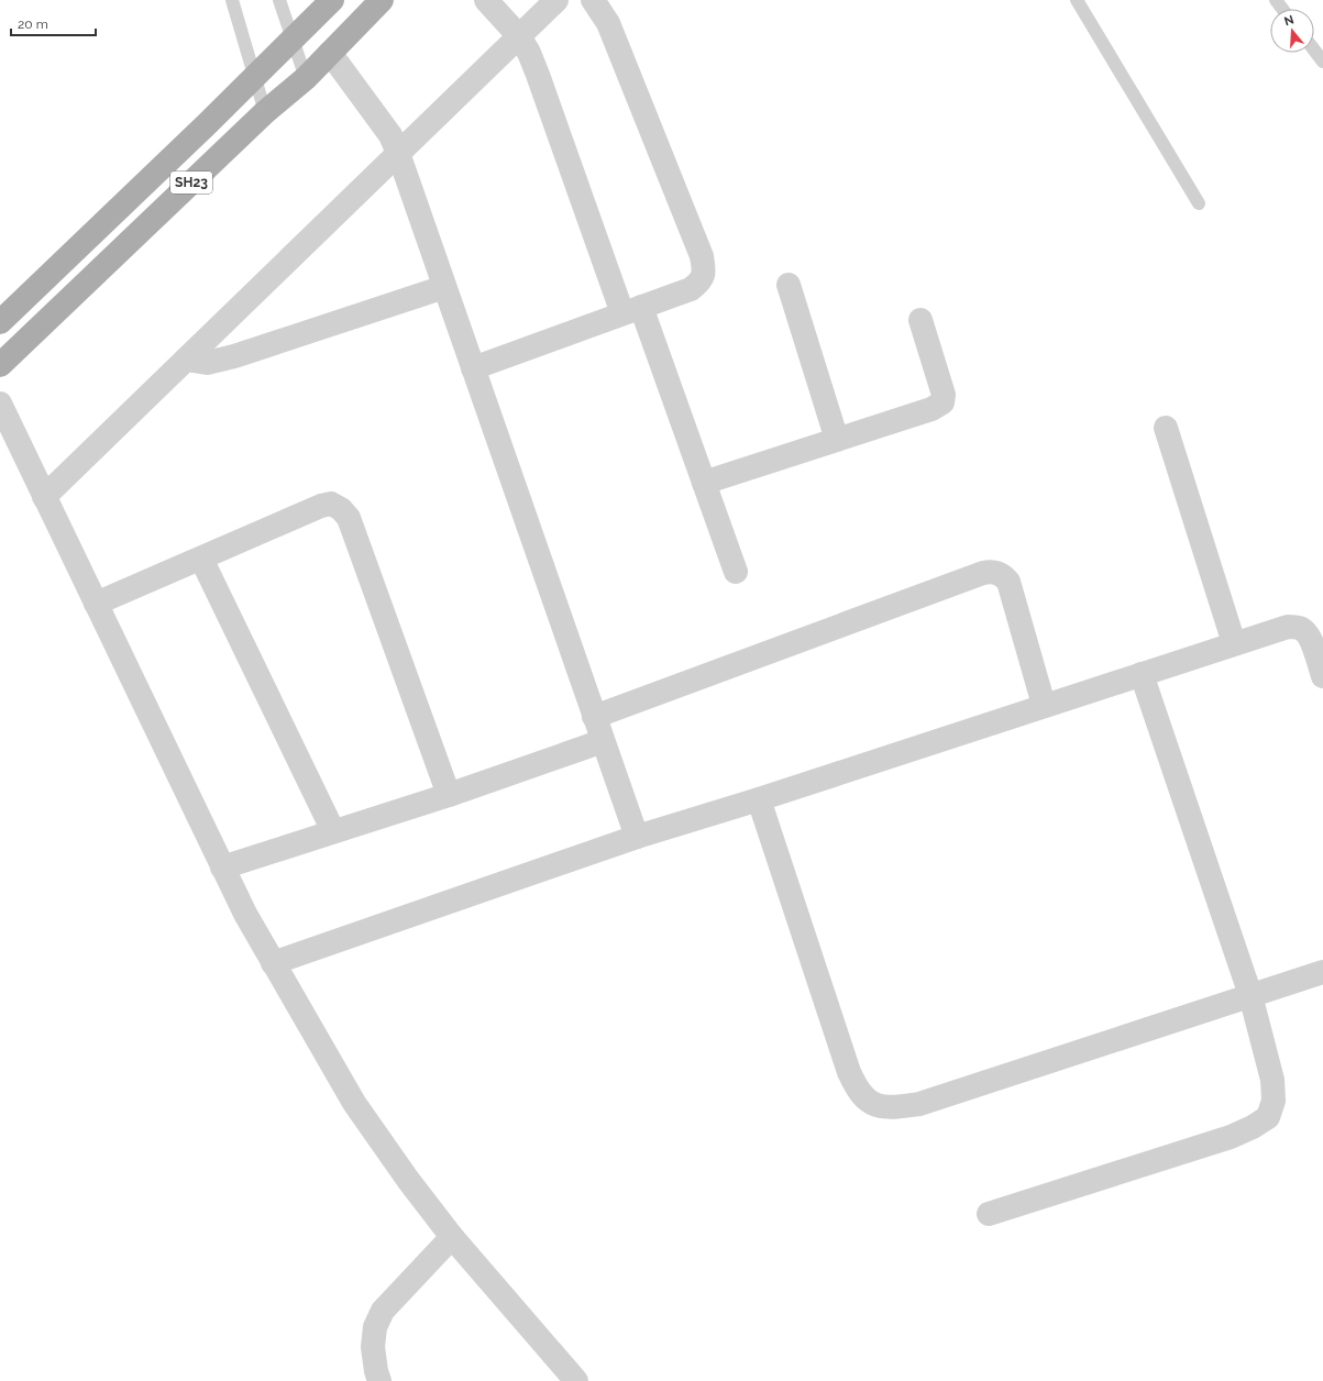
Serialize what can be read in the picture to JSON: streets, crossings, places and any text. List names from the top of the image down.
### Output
{
  "streets": {
    "main road": ["SH23"]
  },
  "scale_bar": "20 m",
  "north": "top"
}
